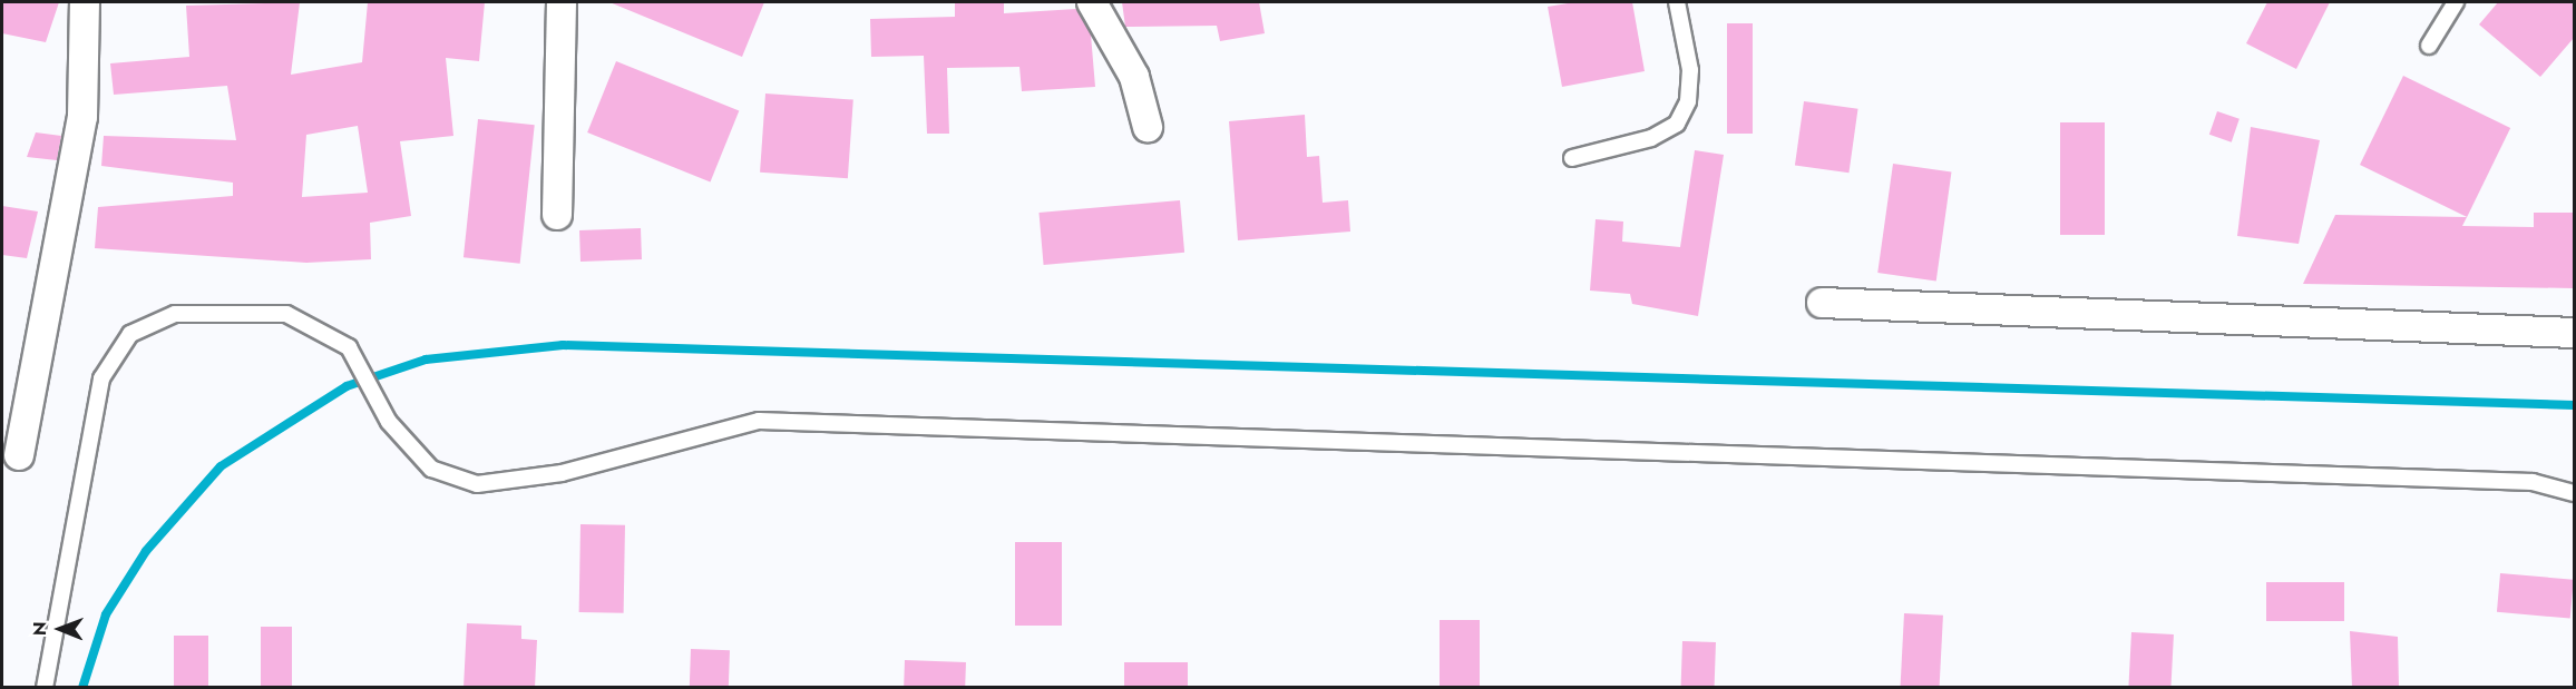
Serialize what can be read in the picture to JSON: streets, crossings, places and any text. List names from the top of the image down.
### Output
{
  "north": "left"
}
